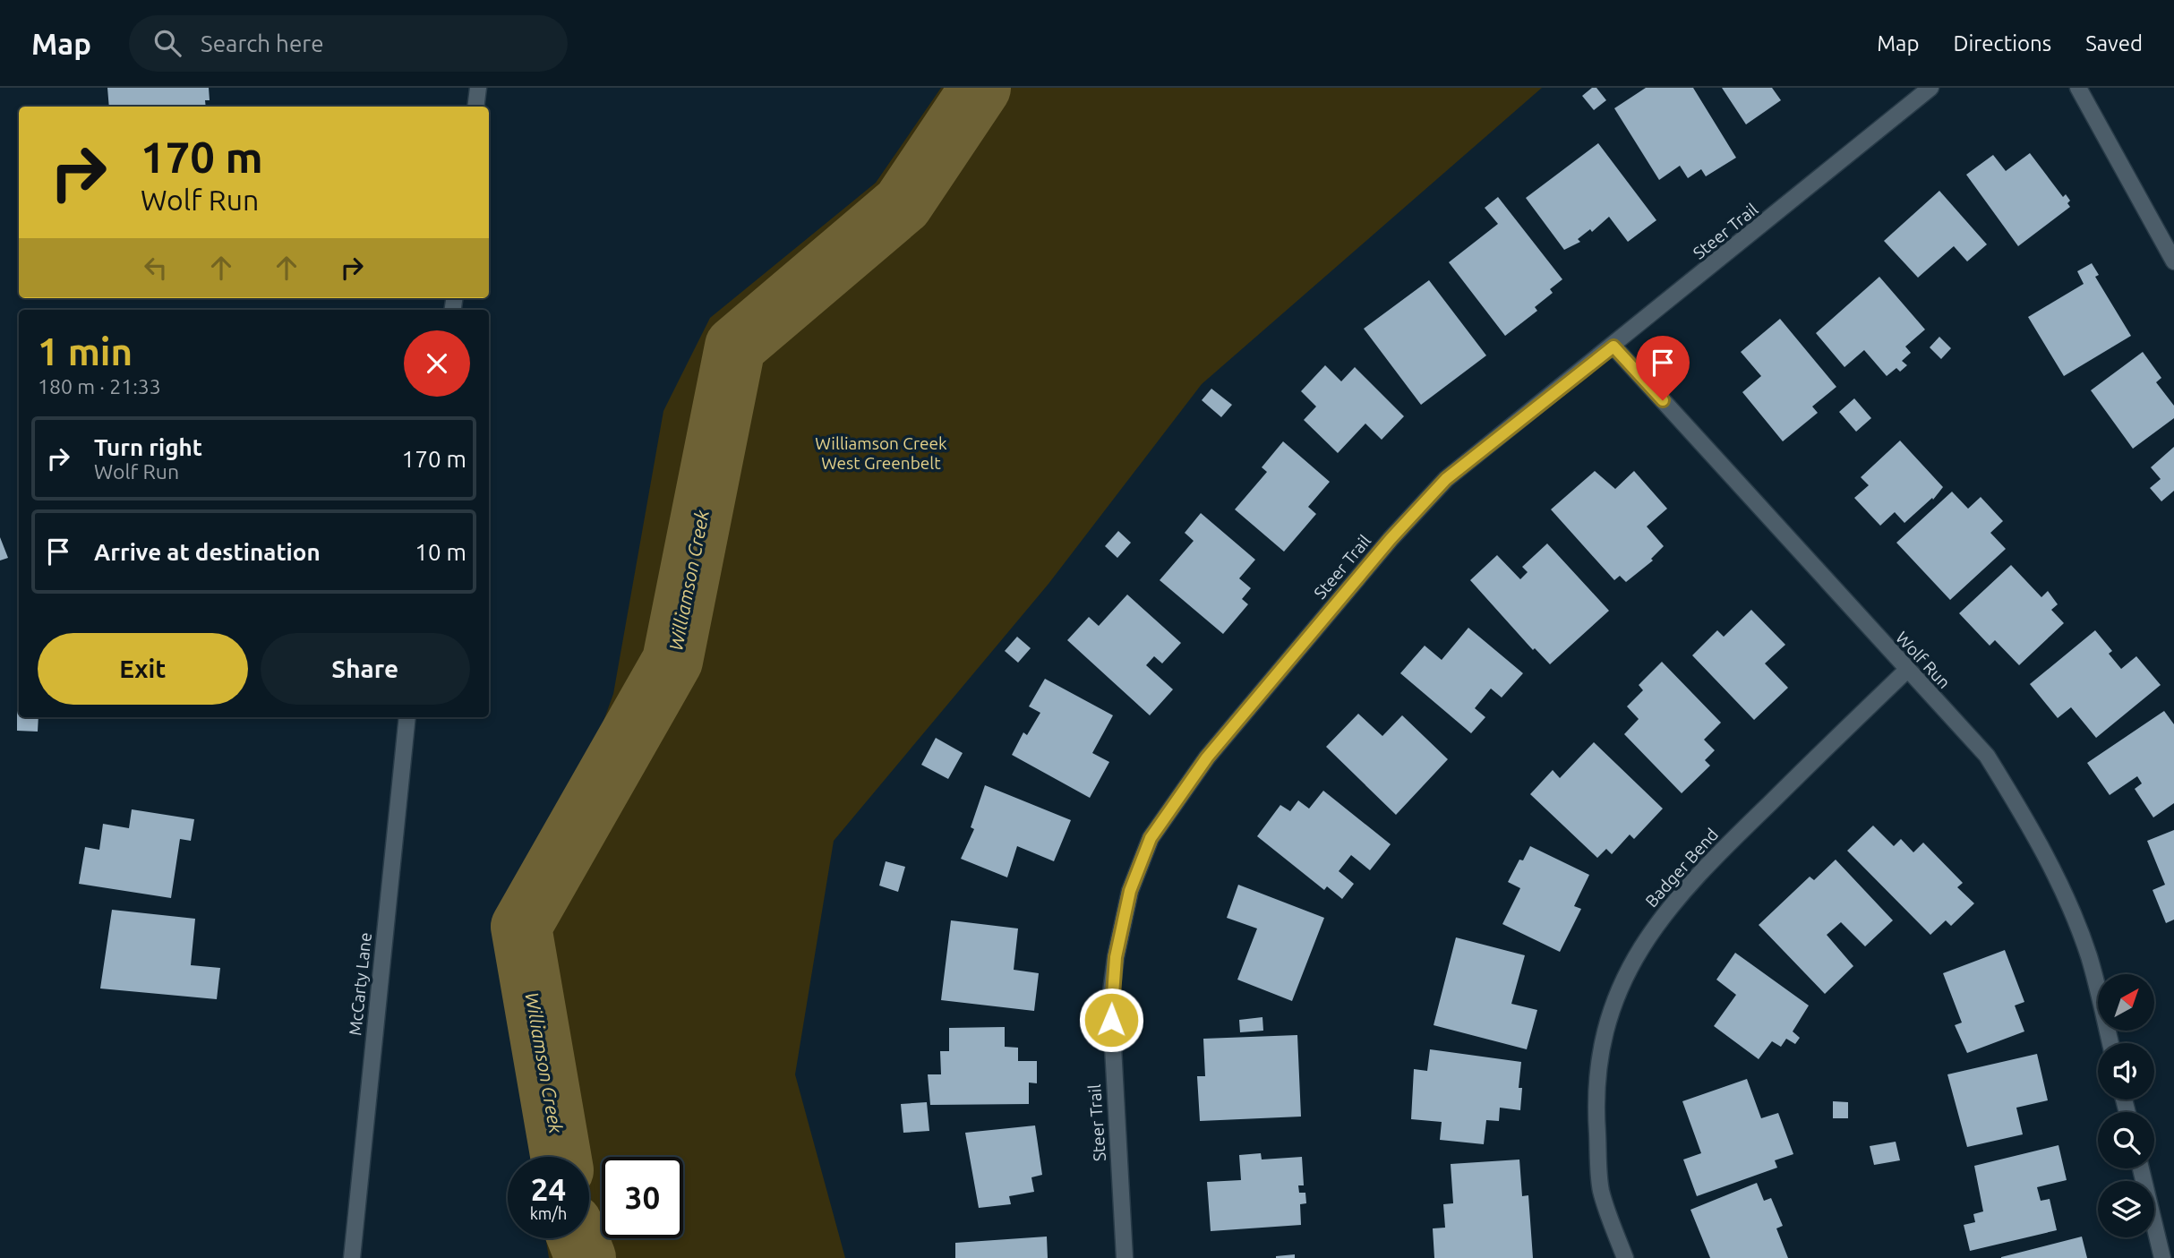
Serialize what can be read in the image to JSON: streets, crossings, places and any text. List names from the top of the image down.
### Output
{
  "streets": {
    "street": [
      "Steer Trail",
      "Wolf Run",
      "Badger Bend",
      "McCarty Lane"
    ]
  },
  "crossings": [
    ["Steer Trail", "Wolf Run"],
    ["Wolf Run", "Badger Bend"]
  ],
  "water": ["Williamson Creek"],
  "parks": ["Williamson Creek West Greenbelt"],
  "north": "top right",
  "page": {
    "header": "Map",
    "search": "Search here",
    "nav": ["Map", "Directions", "Saved"],
    "turn": ["170 m", "Wolf Run"],
    "heading": ["1 min", "180 m · 21:33"],
    "list": [
      {
        "name": "Turn right",
        "note": "Wolf Run",
        "value": "170 m"
      },
      {
        "name": "Arrive at destination",
        "value": "10 m"
      }
    ],
    "buttons": ["Exit", "Share"],
    "speed": "24 km/h",
    "limit": "30"
  }
}
